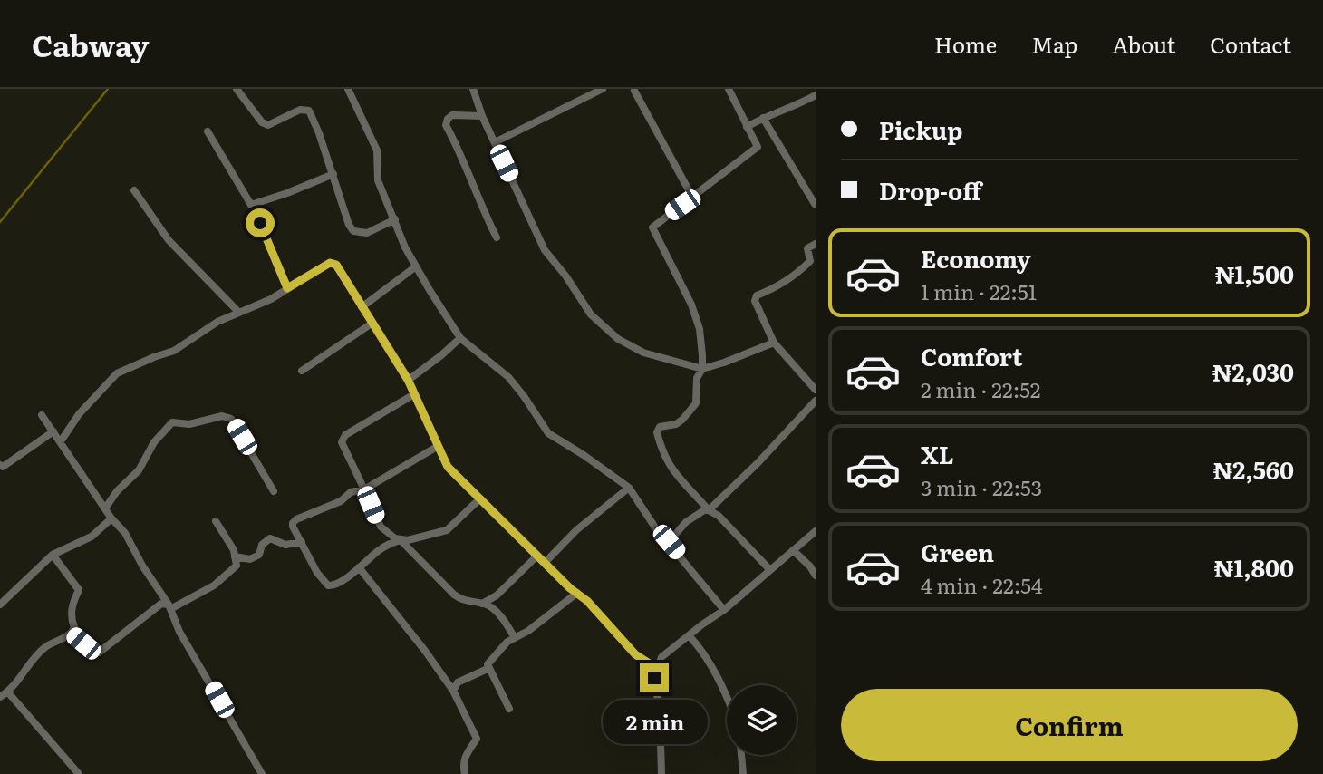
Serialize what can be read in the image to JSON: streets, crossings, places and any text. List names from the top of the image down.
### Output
{
  "page": {
    "header": "Cabway",
    "nav": [
      "Home",
      "Map",
      "About",
      "Contact"
    ],
    "banner": ["Pickup", "Drop-off"],
    "list": [
      {
        "name": "Economy",
        "note": "1 min · 22:51",
        "value": "₦1,500"
      },
      {
        "name": "Comfort",
        "note": "2 min · 22:52",
        "value": "₦2,030"
      },
      {
        "name": "XL",
        "note": "3 min · 22:53",
        "value": "₦2,560"
      },
      {
        "name": "Green",
        "note": "4 min · 22:54",
        "value": "₦1,800"
      }
    ],
    "buttons": "Confirm",
    "bubble": "2 min"
  }
}
